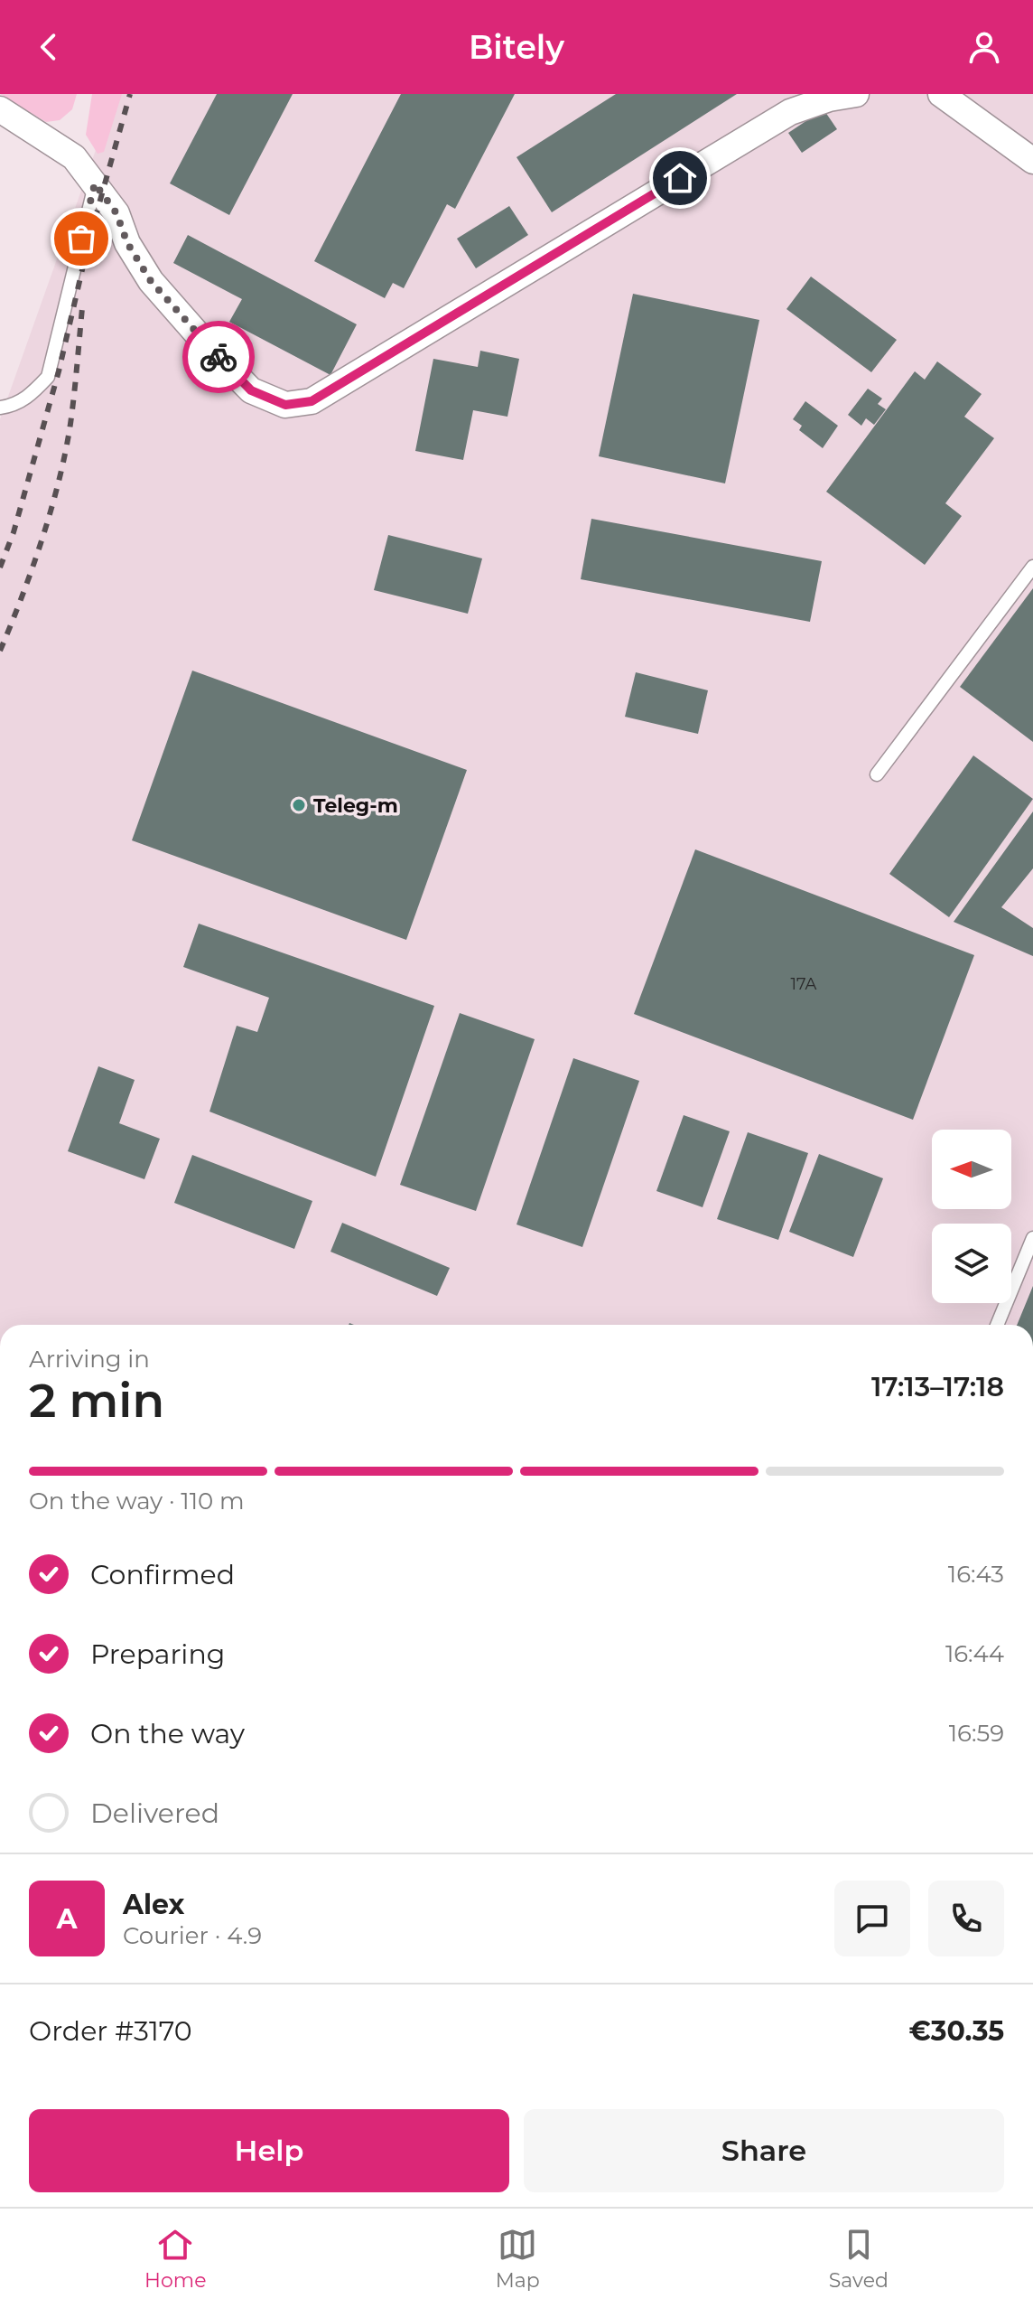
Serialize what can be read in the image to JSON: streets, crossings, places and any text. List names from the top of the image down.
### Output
{
  "places": ["Teleg-m"],
  "house_numbers": ["17A"],
  "north": "left",
  "page": {
    "header": "Bitely",
    "heading": ["2 min", "Arriving in", "17:13–17:18"],
    "panel": [
      "Alex",
      "Courier · 4.9",
      "Order #3170",
      "€30.35"
    ],
    "bar": "On the way · 110 m",
    "list": [
      ["Confirmed", "16:43"],
      ["Preparing", "16:44"],
      ["On the way", "16:59"],
      "Delivered"
    ],
    "round": "A",
    "buttons": ["Help", "Share"],
    "tabs": ["Home", "Map", "Saved"]
  }
}
